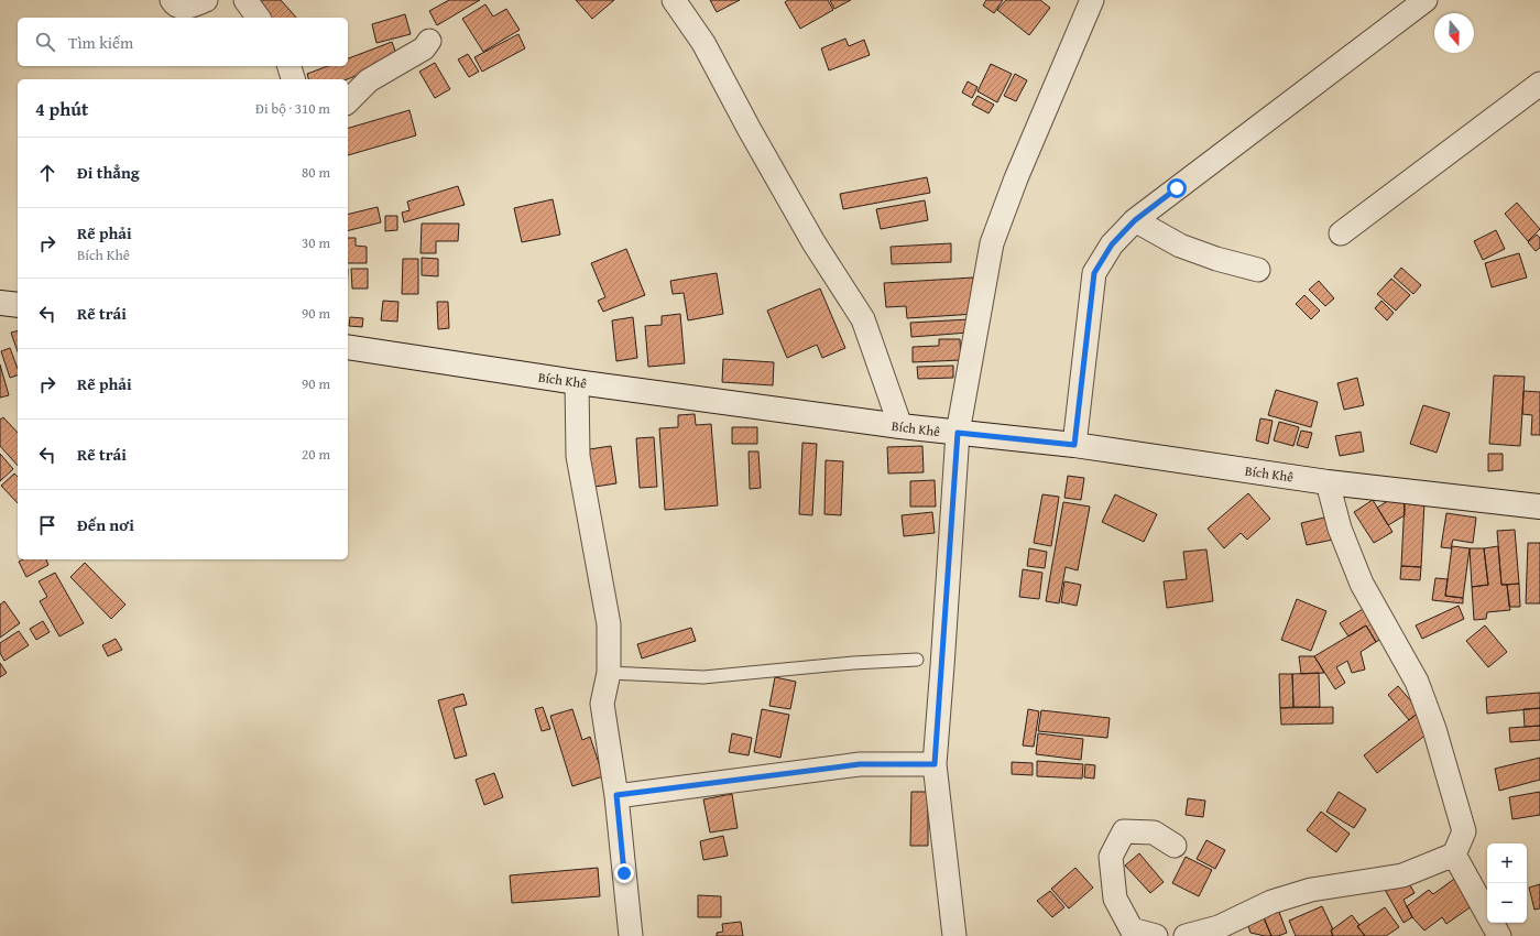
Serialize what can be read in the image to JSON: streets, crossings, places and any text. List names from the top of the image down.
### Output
{
  "streets": {
    "main road": ["Bích Khê"]
  },
  "north": "bottom",
  "page": {
    "search": "Tìm kiếm",
    "heading": ["4 phút", "Đi bộ · 310 m"],
    "list": [
      ["Đi thẳng", "80 m"],
      ["Rẽ phải", "Bích Khê", "30 m"],
      ["Rẽ trái", "90 m"],
      ["Rẽ phải", "90 m"],
      ["Rẽ trái", "20 m"],
      "Đến nơi"
    ],
    "map_buttons": ["+", "−"]
  }
}
